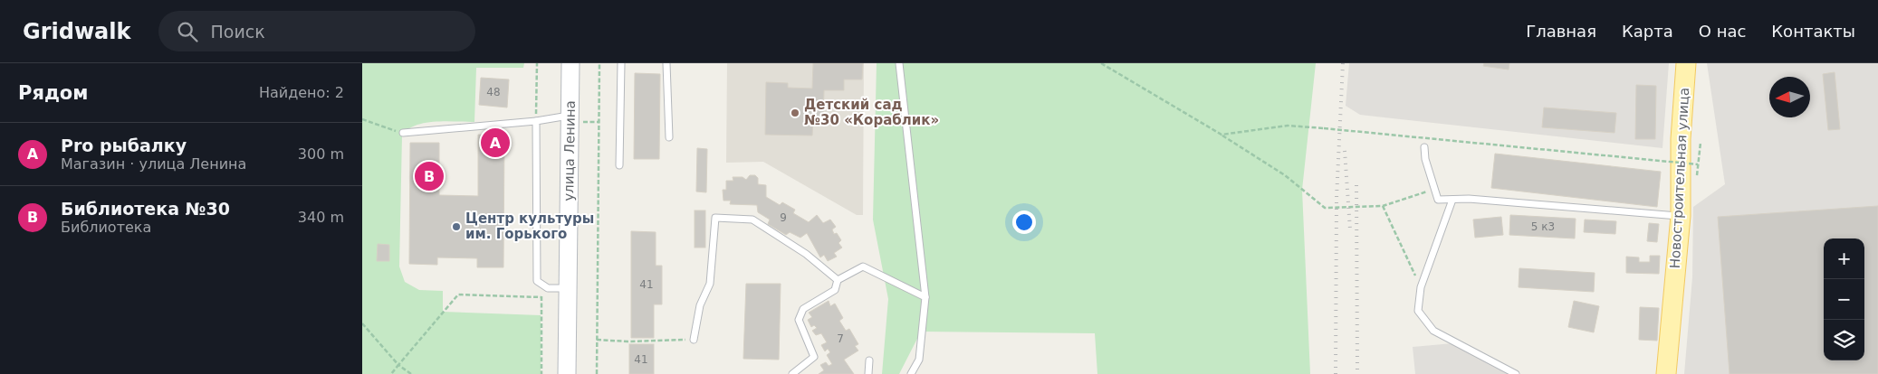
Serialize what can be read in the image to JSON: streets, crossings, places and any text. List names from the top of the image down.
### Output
{
  "streets": {
    "main road": ["улица Ленина", "Новостроительная улица"]
  },
  "places": ["Детский сад №30 «Кораблик»", "Центр культуры им. Горького"],
  "house_numbers": [
    "48",
    "9",
    "5 к3",
    "41",
    "7",
    "41"
  ],
  "north": "left",
  "page": {
    "header": "Gridwalk",
    "search": "Поиск",
    "nav": [
      "Главная",
      "Карта",
      "О нас",
      "Контакты"
    ],
    "heading": ["Рядом", "Найдено: 2"],
    "list": [
      {
        "mark": "A",
        "name": "Pro рыбалку",
        "note": "Магазин · улица Ленина",
        "value": "300 m"
      },
      {
        "mark": "B",
        "name": "Библиотека №30",
        "note": "Библиотека",
        "value": "340 m"
      }
    ],
    "pins": ["A", "B"],
    "map_buttons": ["+", "−"]
  }
}
